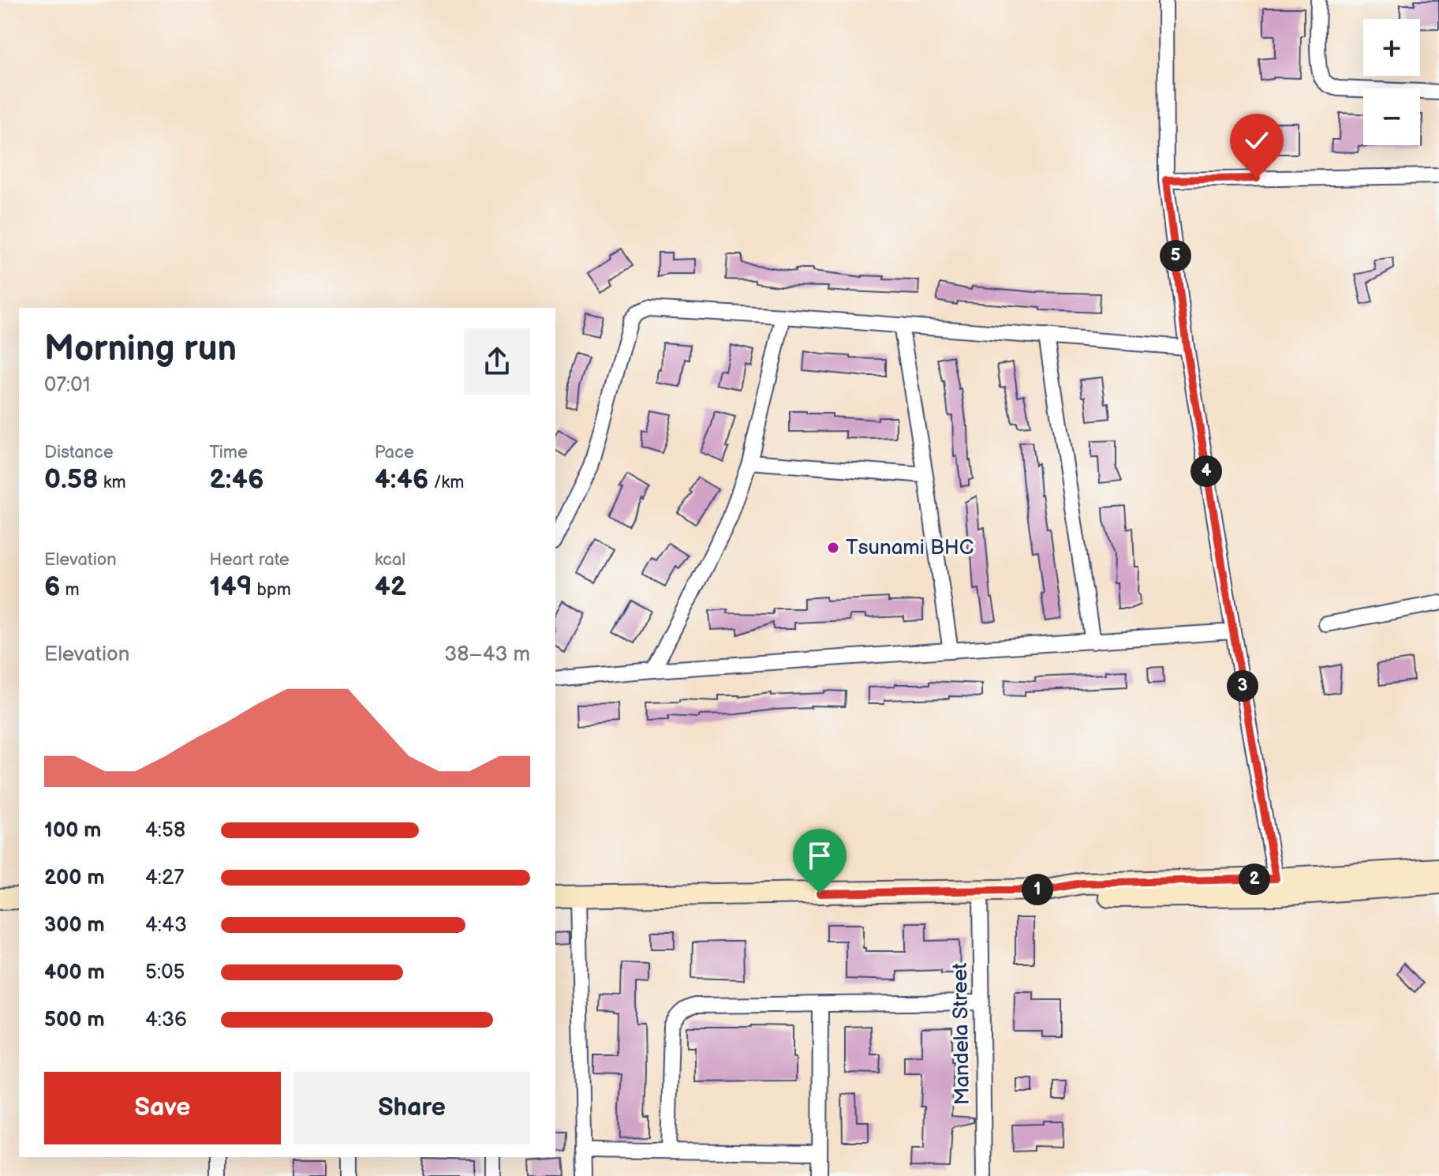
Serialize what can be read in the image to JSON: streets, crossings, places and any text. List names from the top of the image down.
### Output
{
  "streets": {
    "street": ["Mandela Street"]
  },
  "places": ["Tsunami BHC"],
  "page": {
    "map_buttons": ["+", "−"],
    "pins": [
      "5",
      "4",
      "3",
      "2",
      "1"
    ],
    "heading": ["Morning run", "07:01"],
    "stats": [
      ["Distance", "0.58 km"],
      ["Time", "2:46"],
      ["Pace", "4:46 /km"],
      ["Elevation", "6 m"],
      ["Heart rate", "149 bpm"],
      ["kcal", "42"]
    ],
    "chart": ["Elevation", "38–43 m"],
    "list": [
      {
        "name": "100 m",
        "note": "4:58"
      },
      {
        "name": "200 m",
        "note": "4:27"
      },
      {
        "name": "300 m",
        "note": "4:43"
      },
      {
        "name": "400 m",
        "note": "5:05"
      },
      {
        "name": "500 m",
        "note": "4:36"
      }
    ],
    "buttons": ["Save", "Share"]
  }
}
